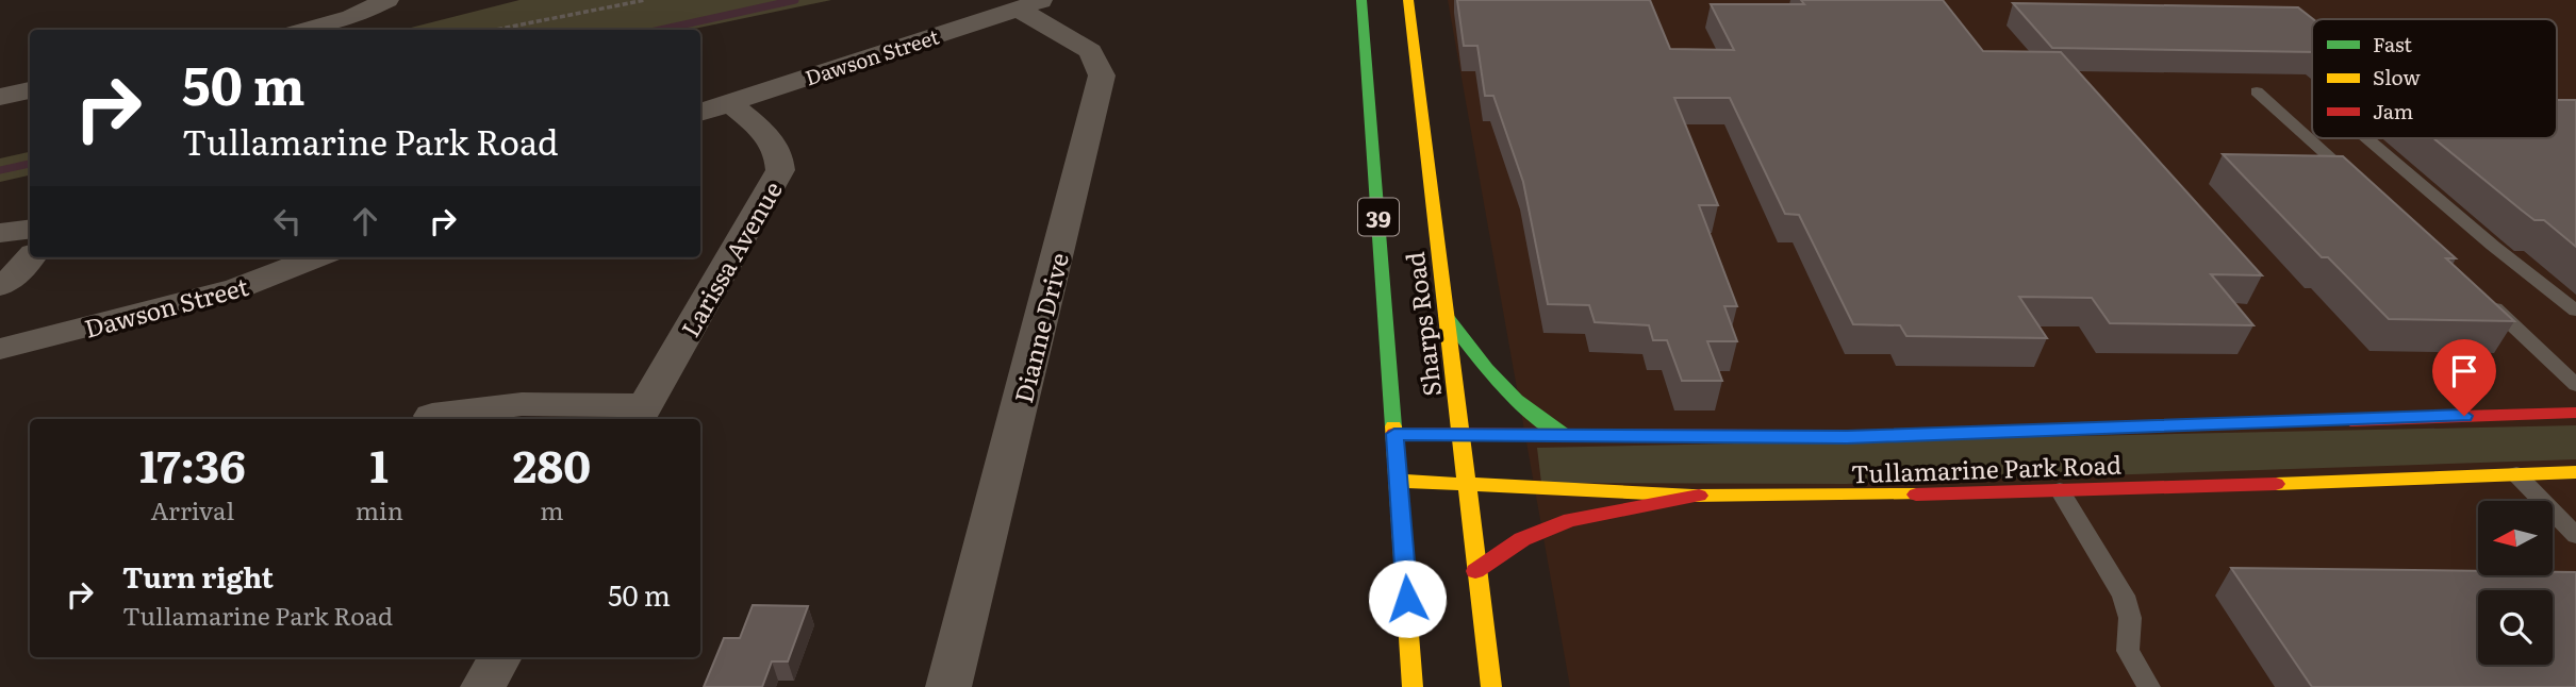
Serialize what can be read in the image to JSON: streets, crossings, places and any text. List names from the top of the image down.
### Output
{
  "streets": {
    "main road": ["39", "Sharps Road", "Tullamarine Park Road"],
    "street": ["Dawson Street", "Larissa Avenue", "Dianne Drive"]
  },
  "crossings": [
    ["Dawson Street", "Larissa Avenue"],
    ["Dawson Street", "Dianne Drive"],
    ["Sharps Road", "Tullamarine Park Road"]
  ],
  "legend": ["Fast", "Slow", "Jam"],
  "north": "left",
  "page": {
    "turn": ["50 m", "Tullamarine Park Road"],
    "eta": [
      "17:36",
      "Arrival",
      "1",
      "min",
      "280",
      "m"
    ],
    "list": [
      {
        "name": "Turn right",
        "note": "Tullamarine Park Road",
        "value": "50 m"
      }
    ]
  }
}
